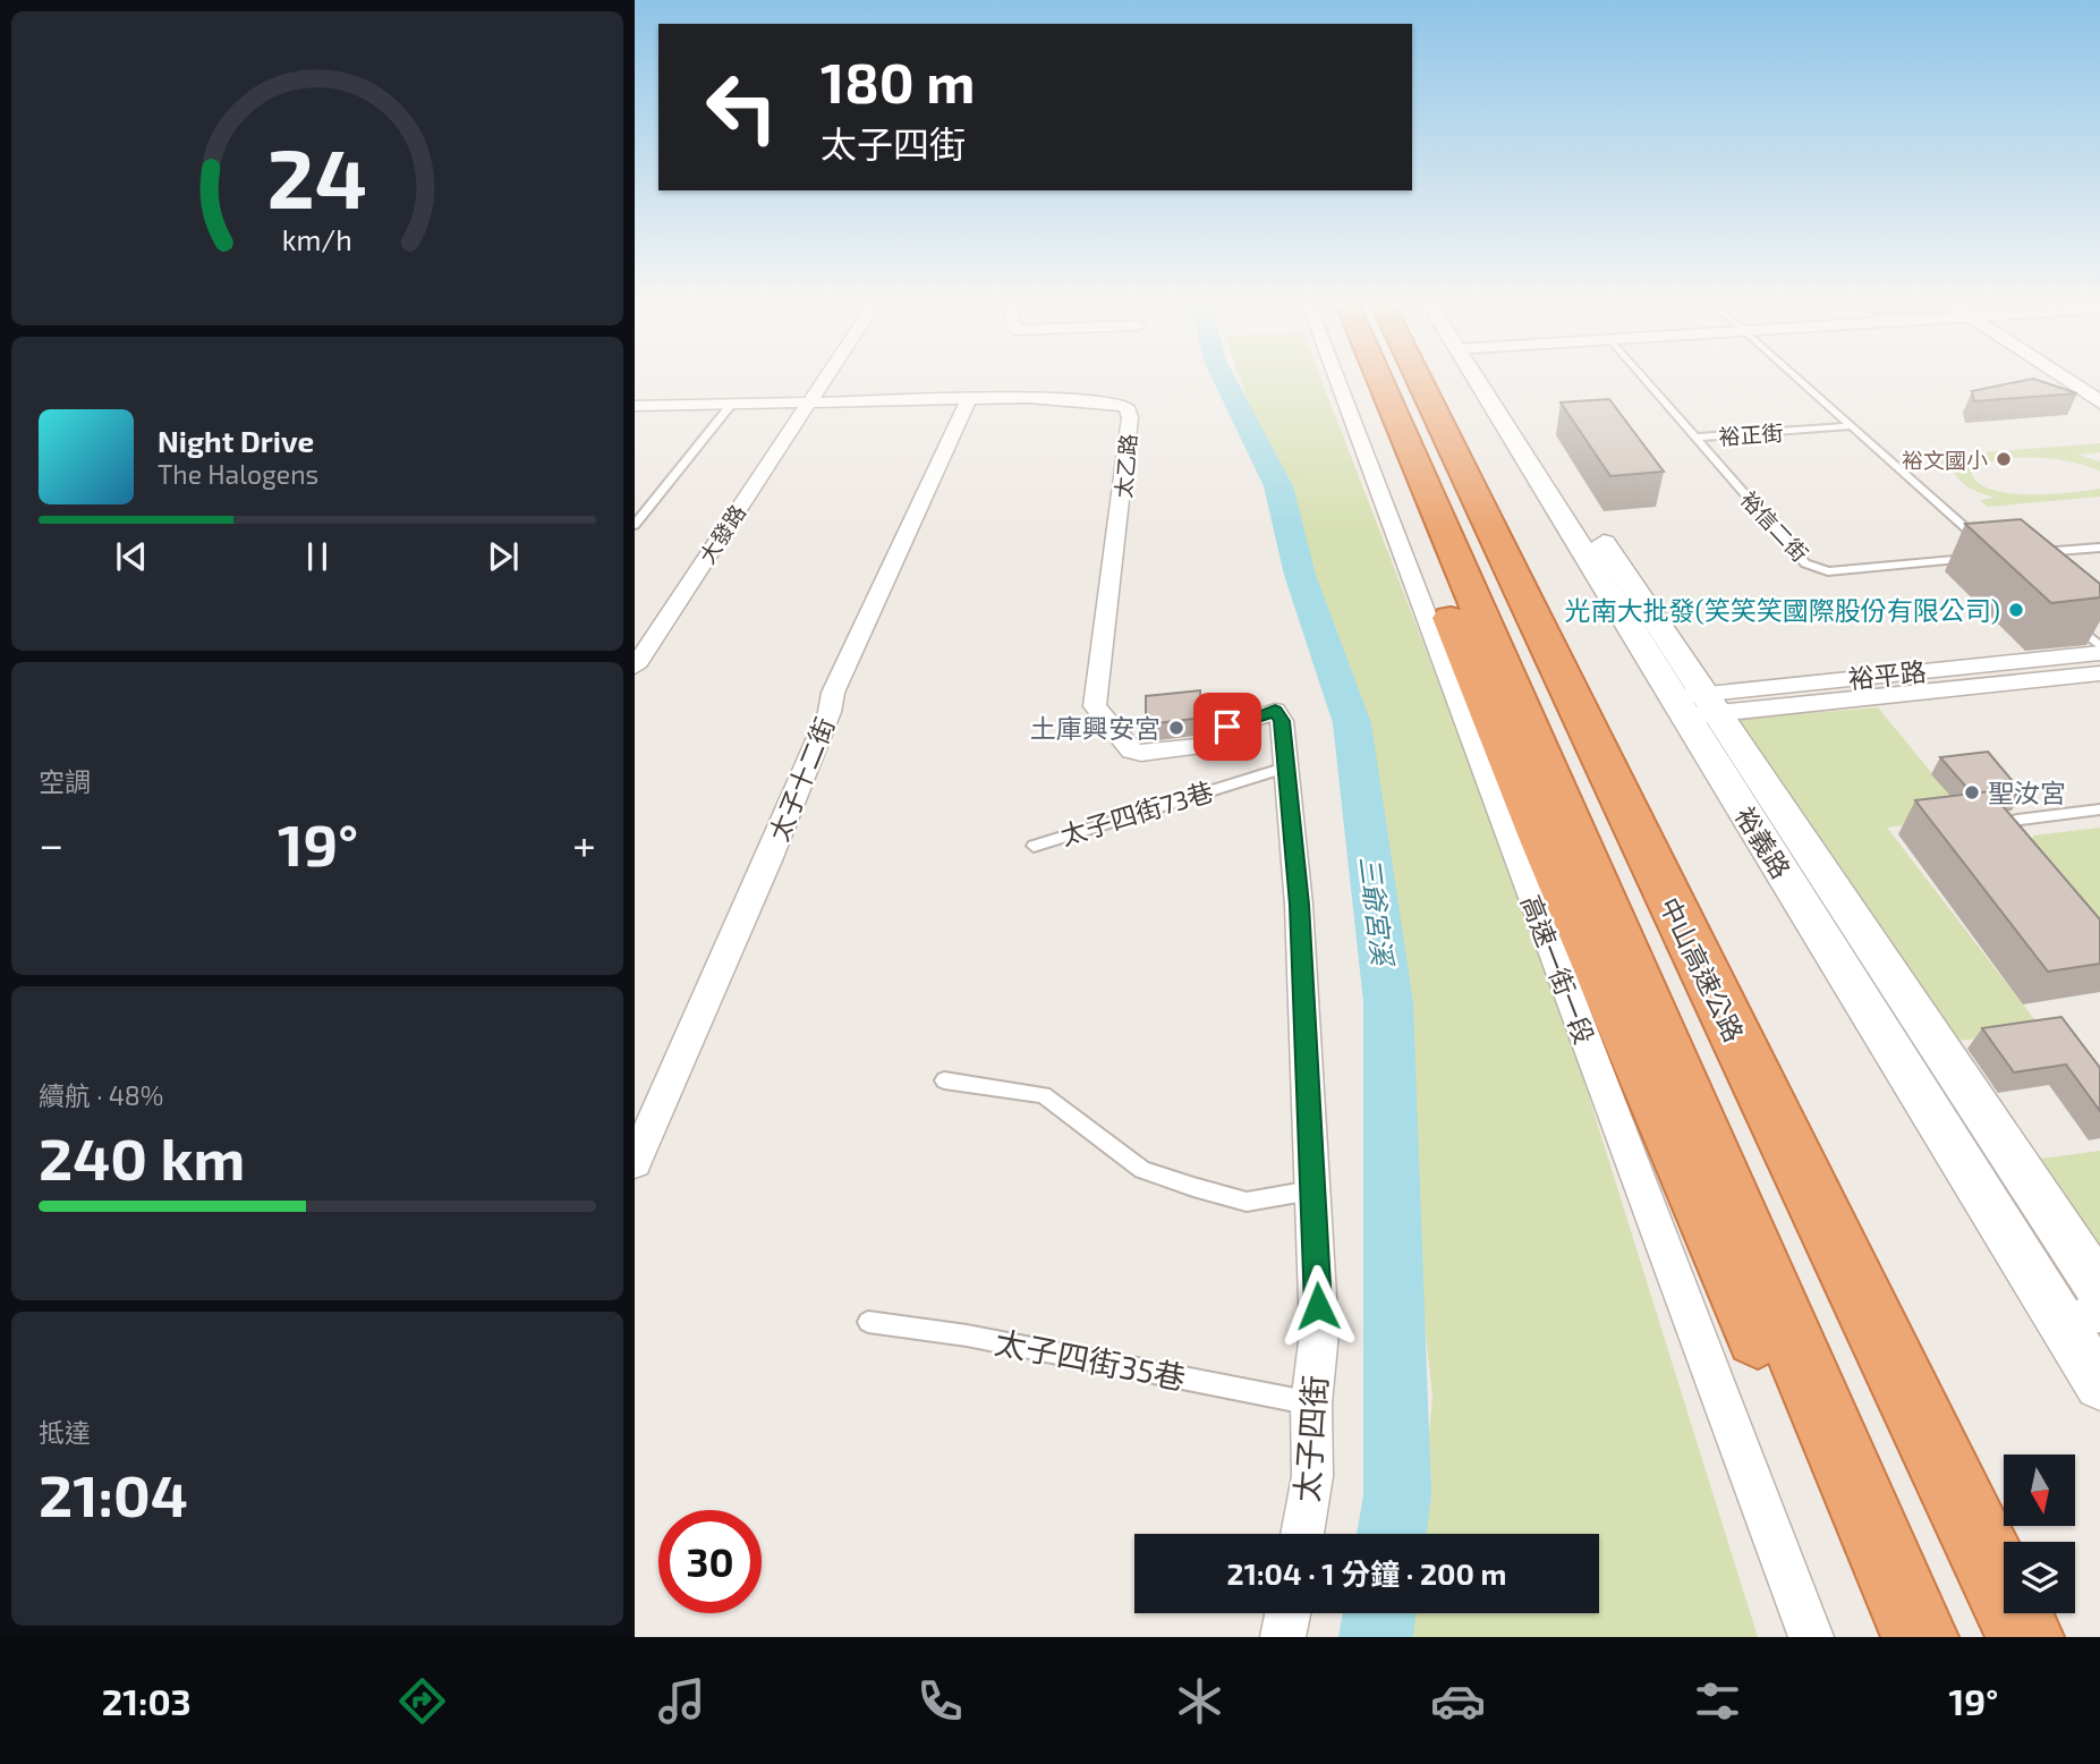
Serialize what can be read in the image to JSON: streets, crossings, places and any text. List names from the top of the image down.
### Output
{
  "streets": {
    "highway": ["中山高速公路"],
    "street": [
      "太乙路",
      "大發路",
      "裕平路",
      "太子十二街",
      "裕義路",
      "高速一街一段",
      "太子四街"
    ],
    "lane": [
      "裕正街",
      "裕信二街",
      "太子四街73巷",
      "太子四街35巷"
    ]
  },
  "crossings": [
    ["裕正街", "裕信二街"],
    ["太乙路", "大發路"],
    ["太乙路", "太子十二街"],
    ["太乙路", "太子四街"],
    ["裕平路", "裕義路"],
    ["太子四街73巷", "太子四街"],
    ["太子四街35巷", "太子四街"]
  ],
  "water": ["三爺宮溪"],
  "places": [
    "裕文國小",
    "光南大批發(笑笑笑國際股份有限公司)",
    "土庫興安宮",
    "聖汝宮"
  ],
  "north": "bottom",
  "page": {
    "turn": ["180 m", "太子四街"],
    "song": ["Night Drive", "The Halogens"],
    "tile": [
      "空調",
      ["續航 · 48%", "240 km"],
      ["抵達", "21:04"]
    ],
    "heat": ["−", "19°", "+"],
    "limit": "30",
    "trip": "21:04 · 1 分鐘 · 200 m",
    "tabs": ["21:03", "19°"],
    "gauge": ["24", "km/h"]
  }
}
